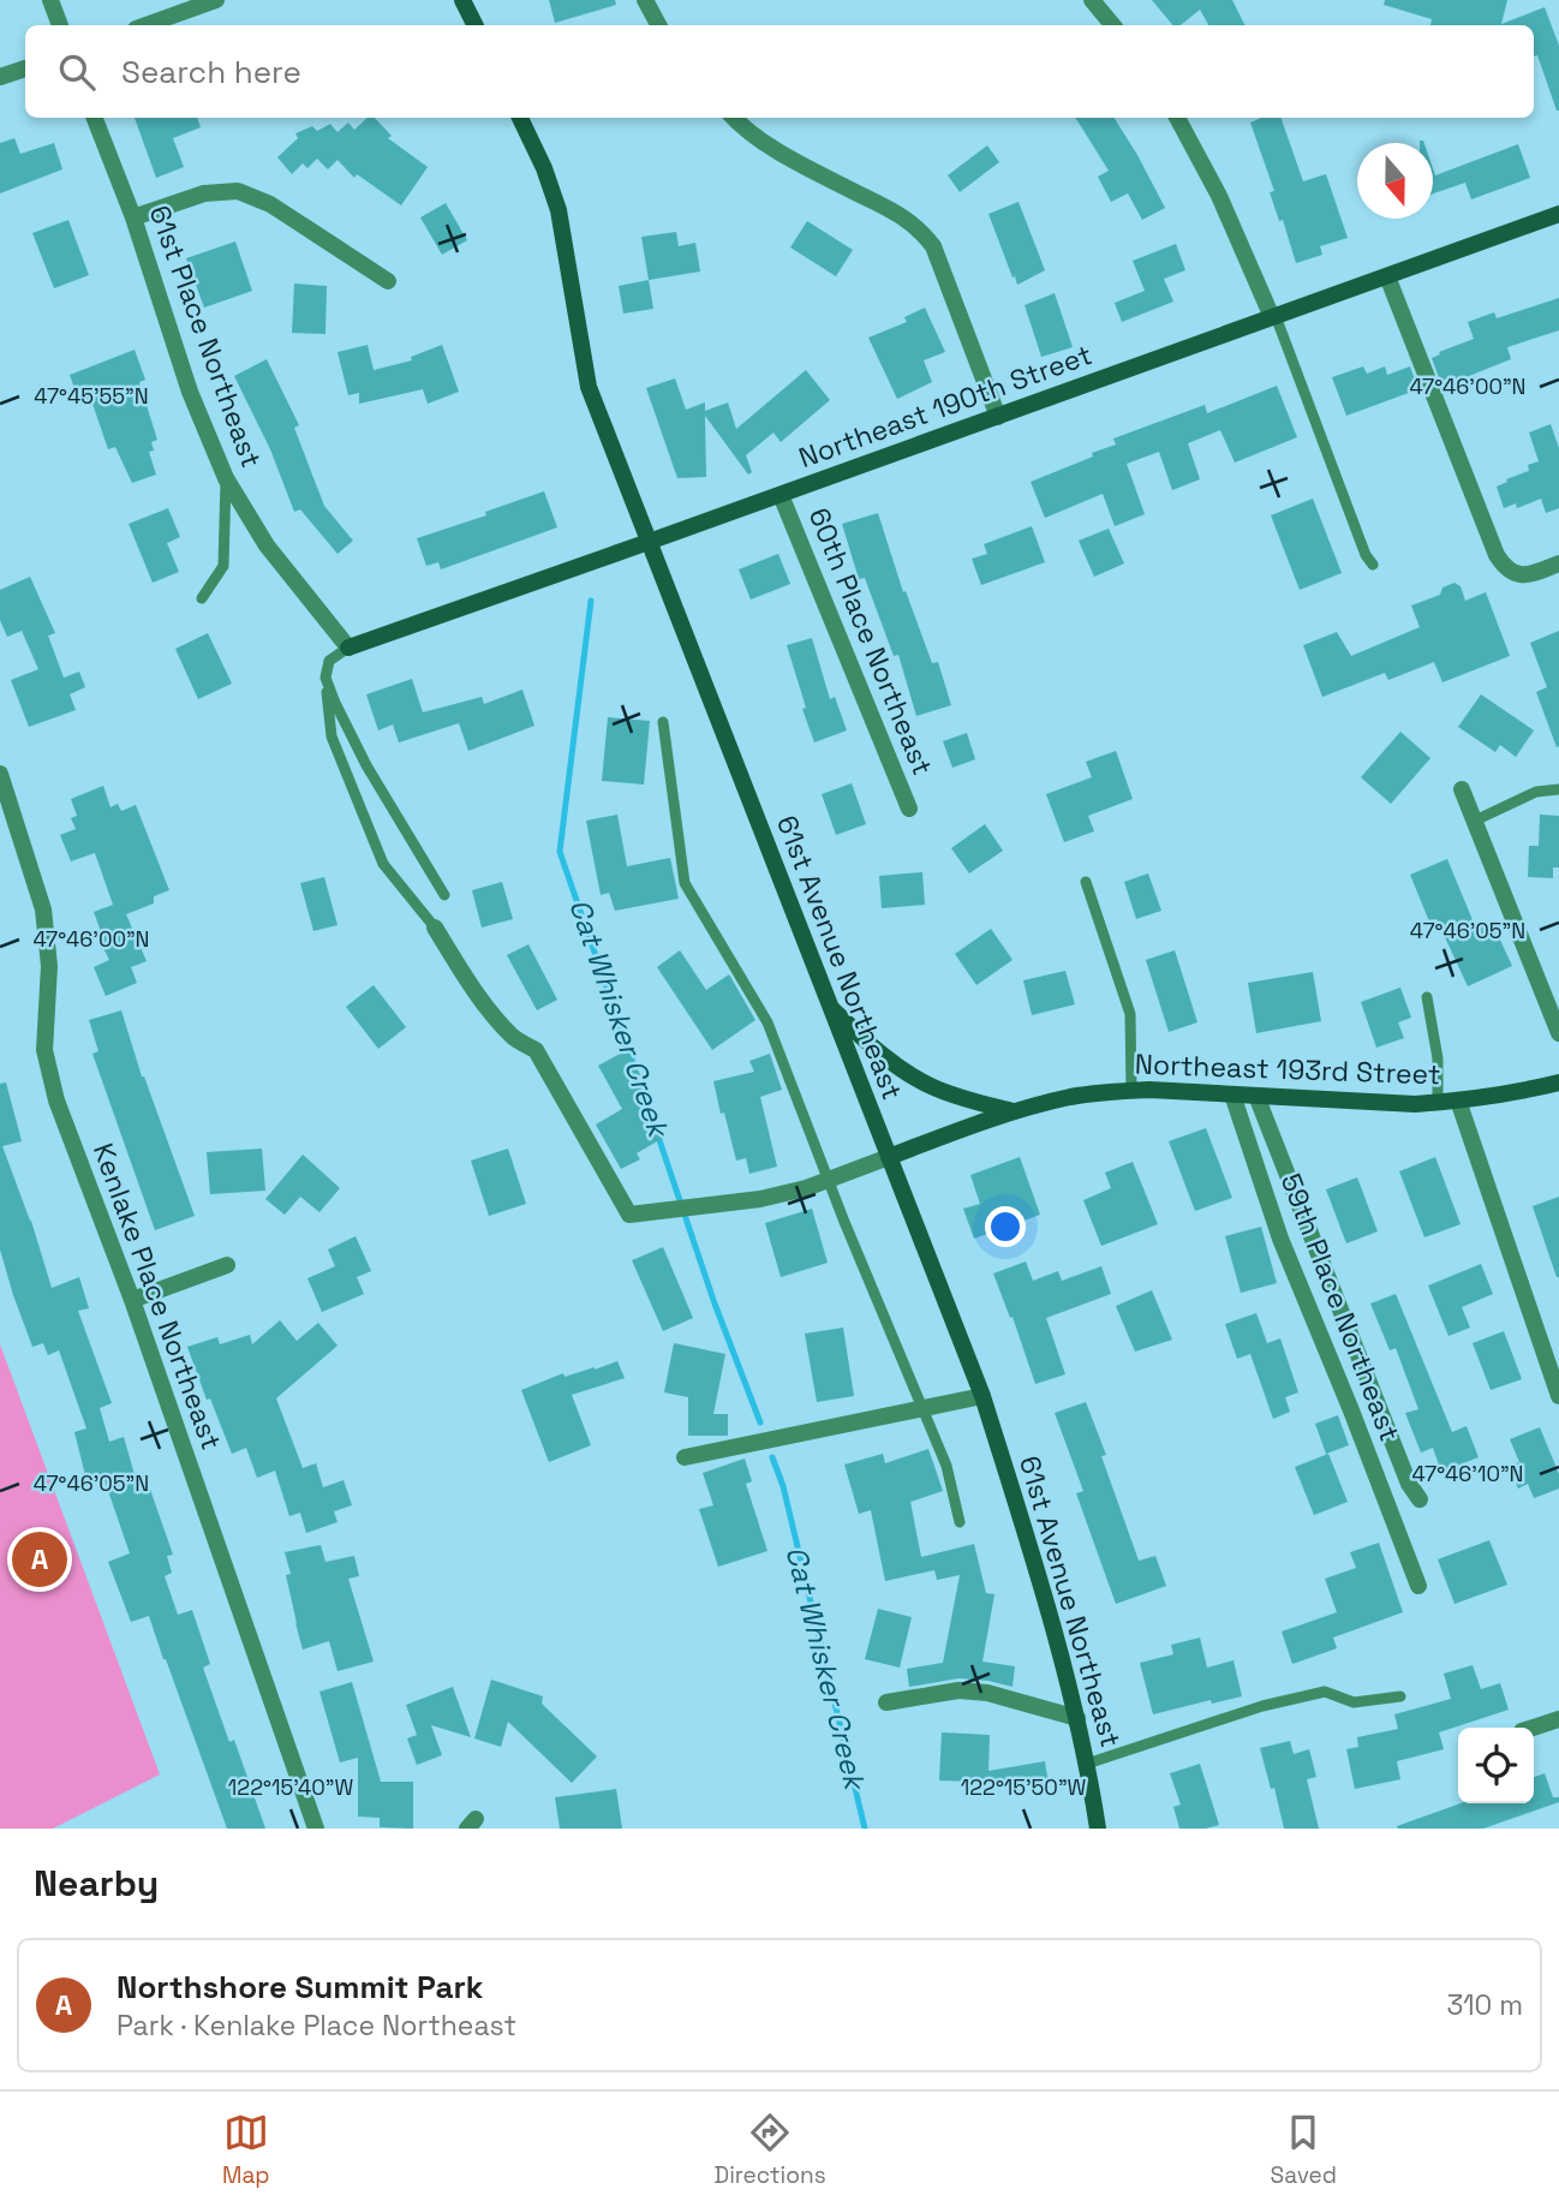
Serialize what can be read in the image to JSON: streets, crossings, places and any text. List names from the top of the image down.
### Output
{
  "streets": {
    "main road": ["Northeast 190th Street", "61st Avenue Northeast", "Northeast 193rd Street"],
    "street": [
      "61st Place Northeast",
      "60th Place Northeast",
      "Kenlake Place Northeast",
      "59th Place Northeast"
    ]
  },
  "crossings": [
    ["61st Place Northeast", "Northeast 190th Street"],
    ["Northeast 190th Street", "60th Place Northeast"],
    ["Northeast 190th Street", "61st Avenue Northeast"],
    ["61st Avenue Northeast", "Northeast 193rd Street"],
    ["Northeast 193rd Street", "59th Place Northeast"]
  ],
  "water": ["Cat Whisker Creek"],
  "north": "bottom",
  "page": {
    "search": "Search here",
    "pins": "A",
    "heading": "Nearby",
    "list": [
      {
        "mark": "A",
        "name": "Northshore Summit Park",
        "note": "Park · Kenlake Place Northeast",
        "value": "310 m"
      }
    ],
    "nav": ["Map", "Directions", "Saved"]
  },
  "coordinates": [
    "47°46'00\"N",
    "47°45'55\"N",
    "47°46'05\"N",
    "47°46'10\"N",
    "122°15'40\"W",
    "122°15'50\"W"
  ]
}
